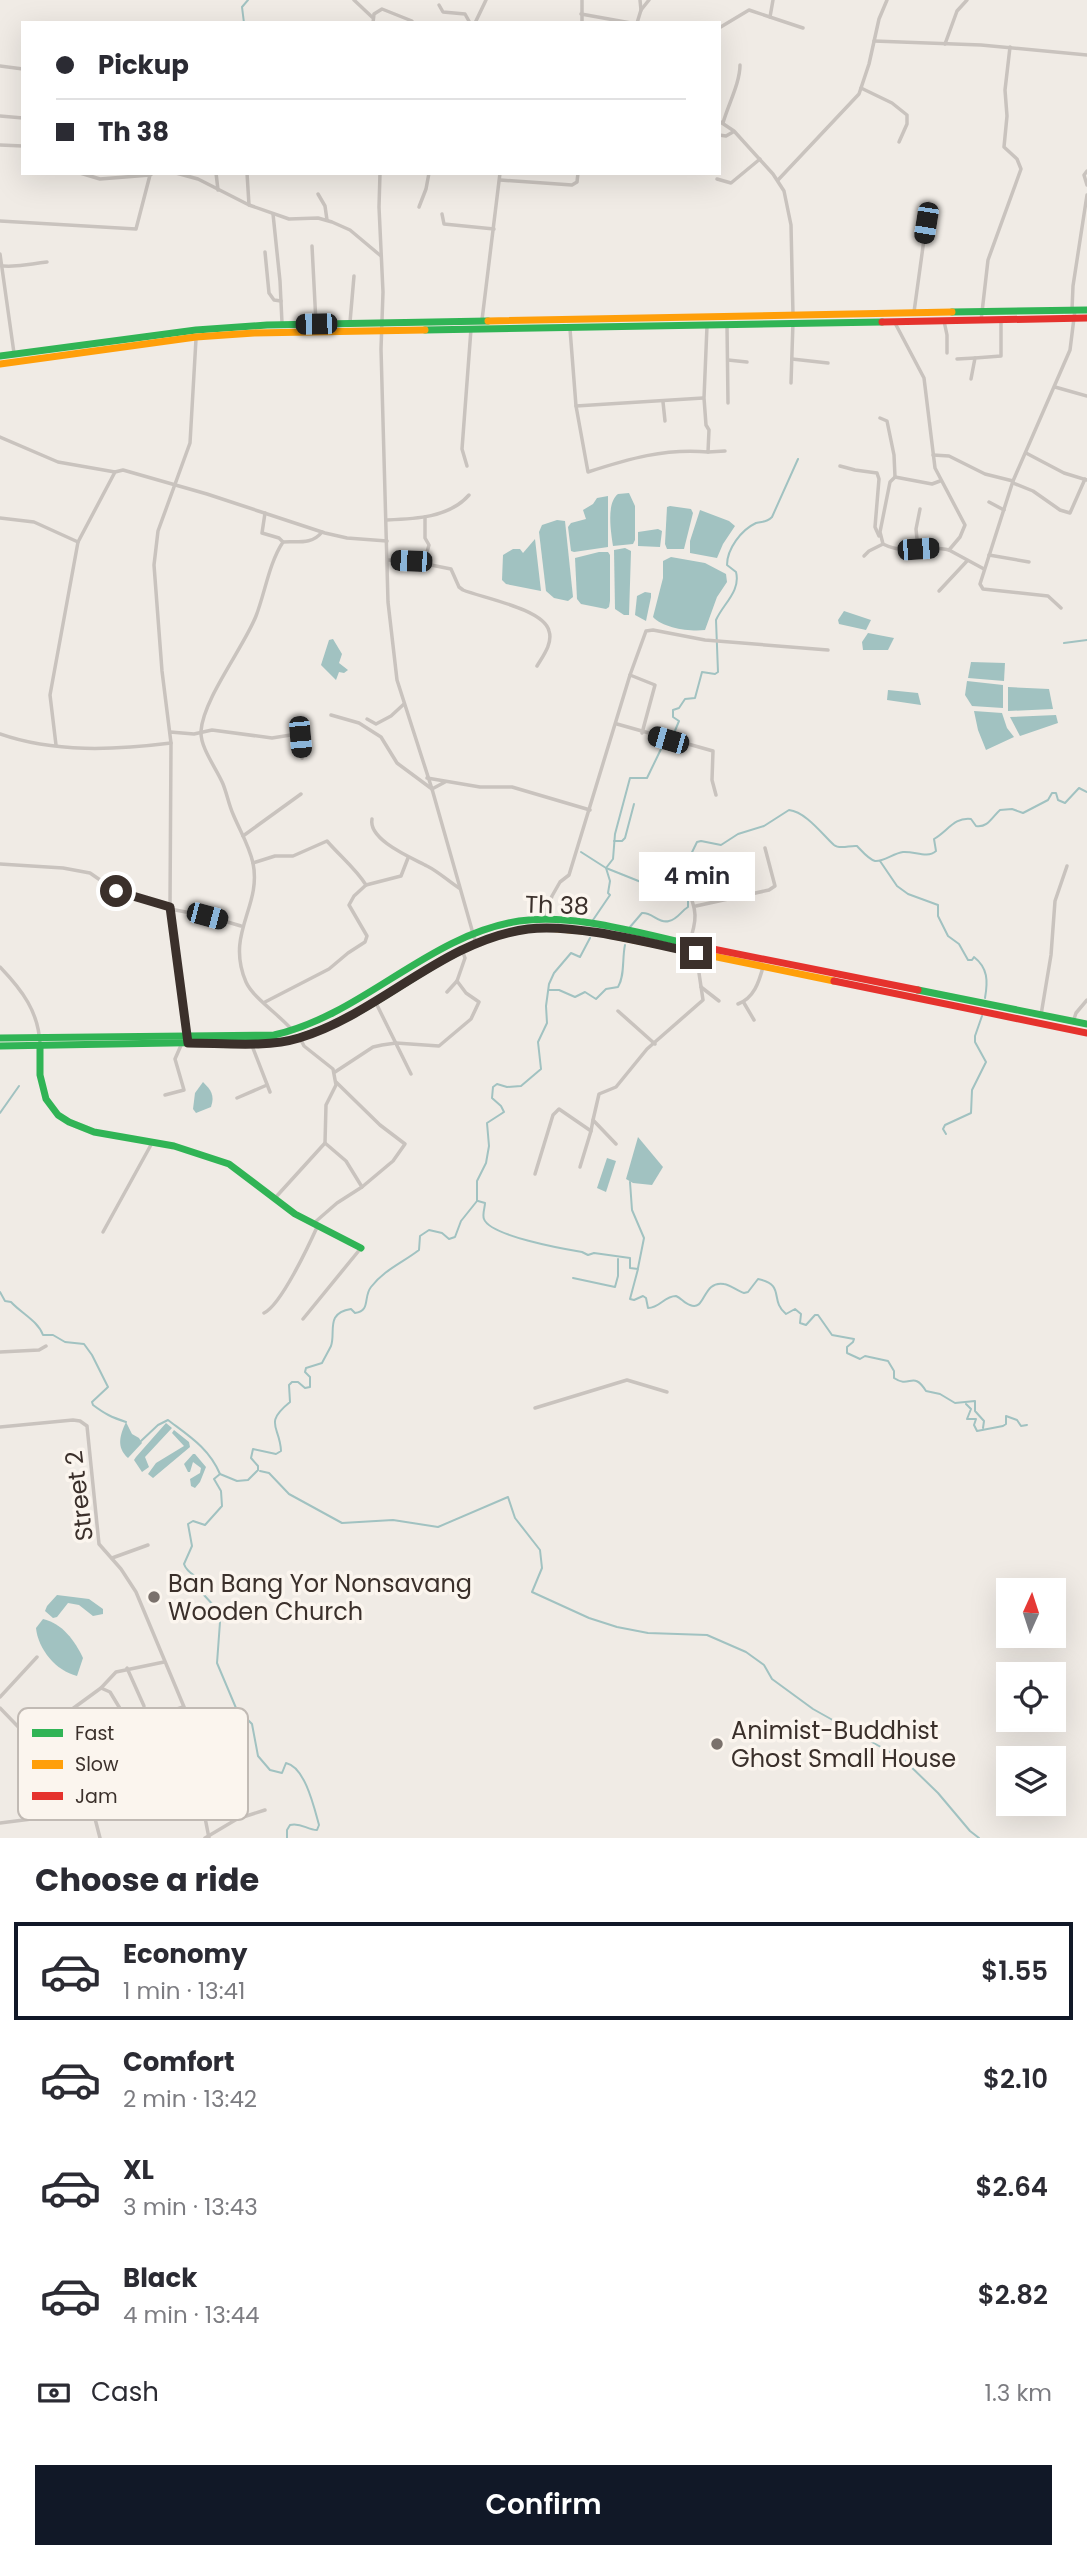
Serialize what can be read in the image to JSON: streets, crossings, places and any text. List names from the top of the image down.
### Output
{
  "streets": {
    "main road": ["Th 38"],
    "street": ["Street 2"]
  },
  "places": ["Ban Bang Yor Nonsavang Wooden Church", "Animist-Buddhist Ghost Small House"],
  "legend": ["Fast", "Slow", "Jam"],
  "north": "top",
  "page": {
    "banner": ["Pickup", "Th 38"],
    "bubble": "4 min",
    "heading": "Choose a ride",
    "list": [
      {
        "name": "Economy",
        "note": "1 min · 13:41",
        "value": "$1.55"
      },
      {
        "name": "Comfort",
        "note": "2 min · 13:42",
        "value": "$2.10"
      },
      {
        "name": "XL",
        "note": "3 min · 13:43",
        "value": "$2.64"
      },
      {
        "name": "Black",
        "note": "4 min · 13:44",
        "value": "$2.82"
      }
    ],
    "pay": ["Cash", "1.3 km"],
    "buttons": "Confirm"
  }
}
